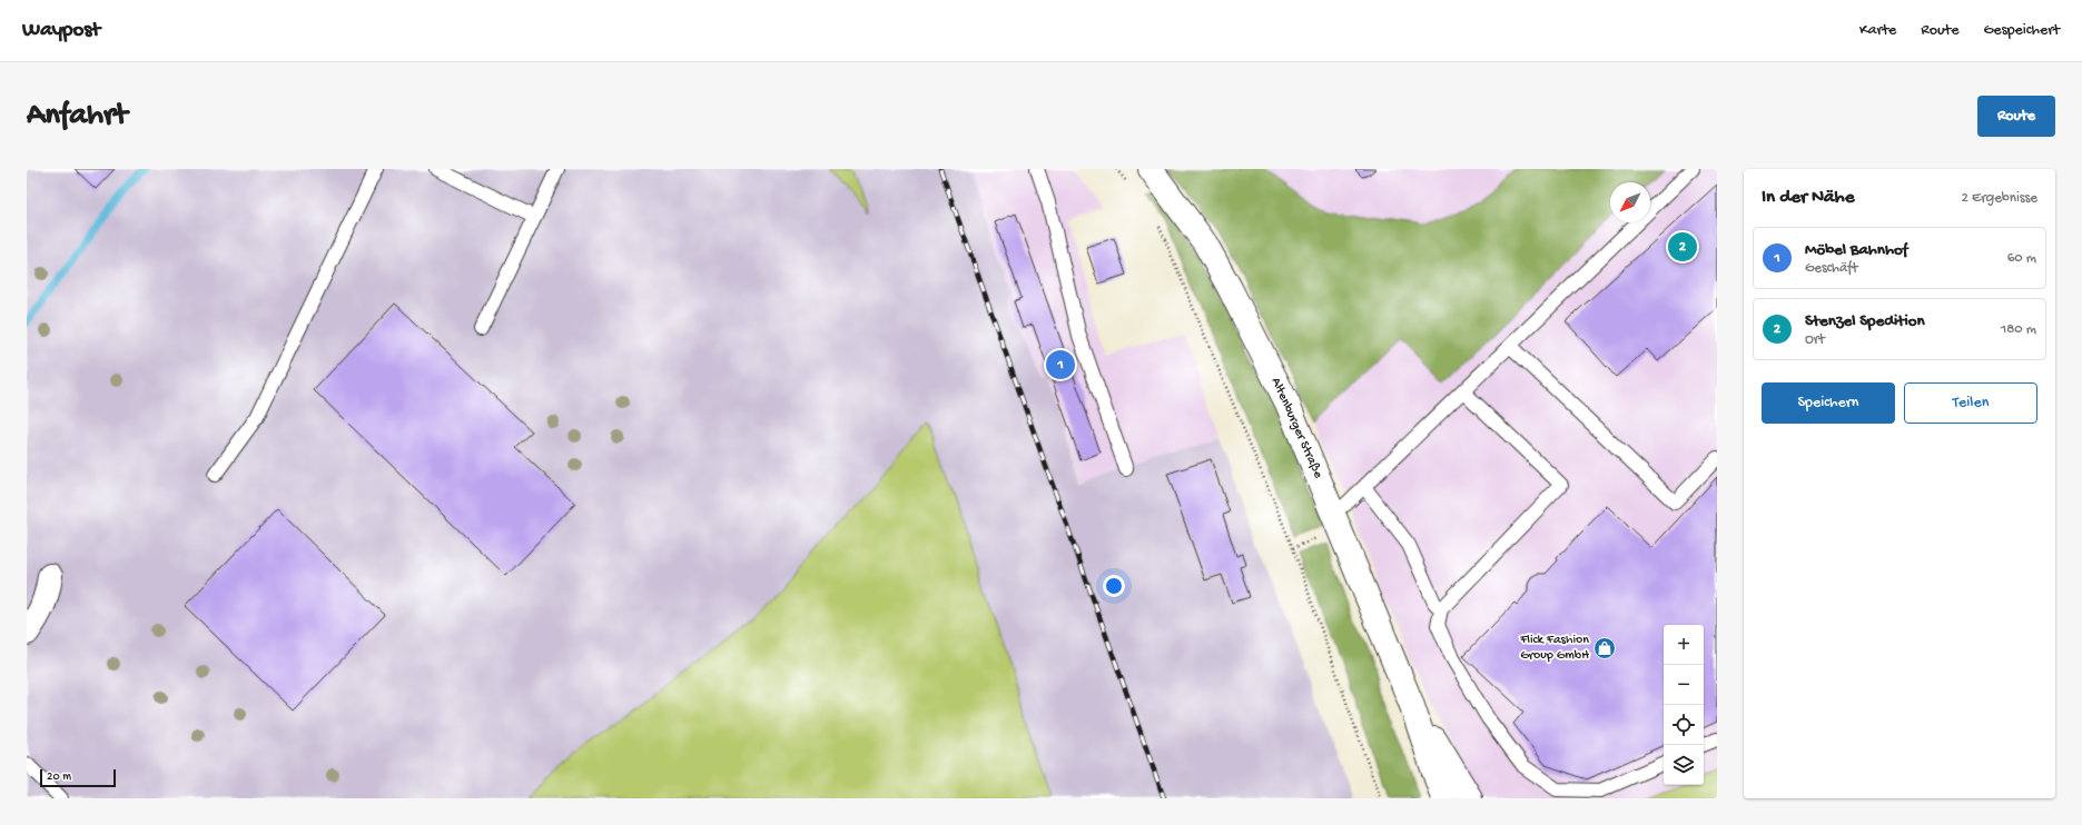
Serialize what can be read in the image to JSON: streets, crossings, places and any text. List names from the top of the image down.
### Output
{
  "streets": {
    "street": ["Altenburger Straße"]
  },
  "places": {
    "shop": ["Flick Fashion Group GmbH"]
  },
  "scale_bar": "20 m",
  "north": "bottom left",
  "page": {
    "header": "Waypost",
    "nav": ["Karte", "Route", "Gespeichert"],
    "buttons": [
      "Route",
      ["Speichern", "Teilen"]
    ],
    "title": "Anfahrt",
    "heading": ["In der Nähe", "2 Ergebnisse"],
    "list": [
      {
        "mark": "1",
        "name": "Möbel Bahnhof",
        "note": "Geschäft",
        "value": "60 m"
      },
      {
        "mark": "2",
        "name": "Stenzel Spedition",
        "note": "Ort",
        "value": "180 m"
      }
    ],
    "pins": ["2", "1"],
    "map_buttons": ["+", "−"],
    "scale": "20 m"
  }
}
